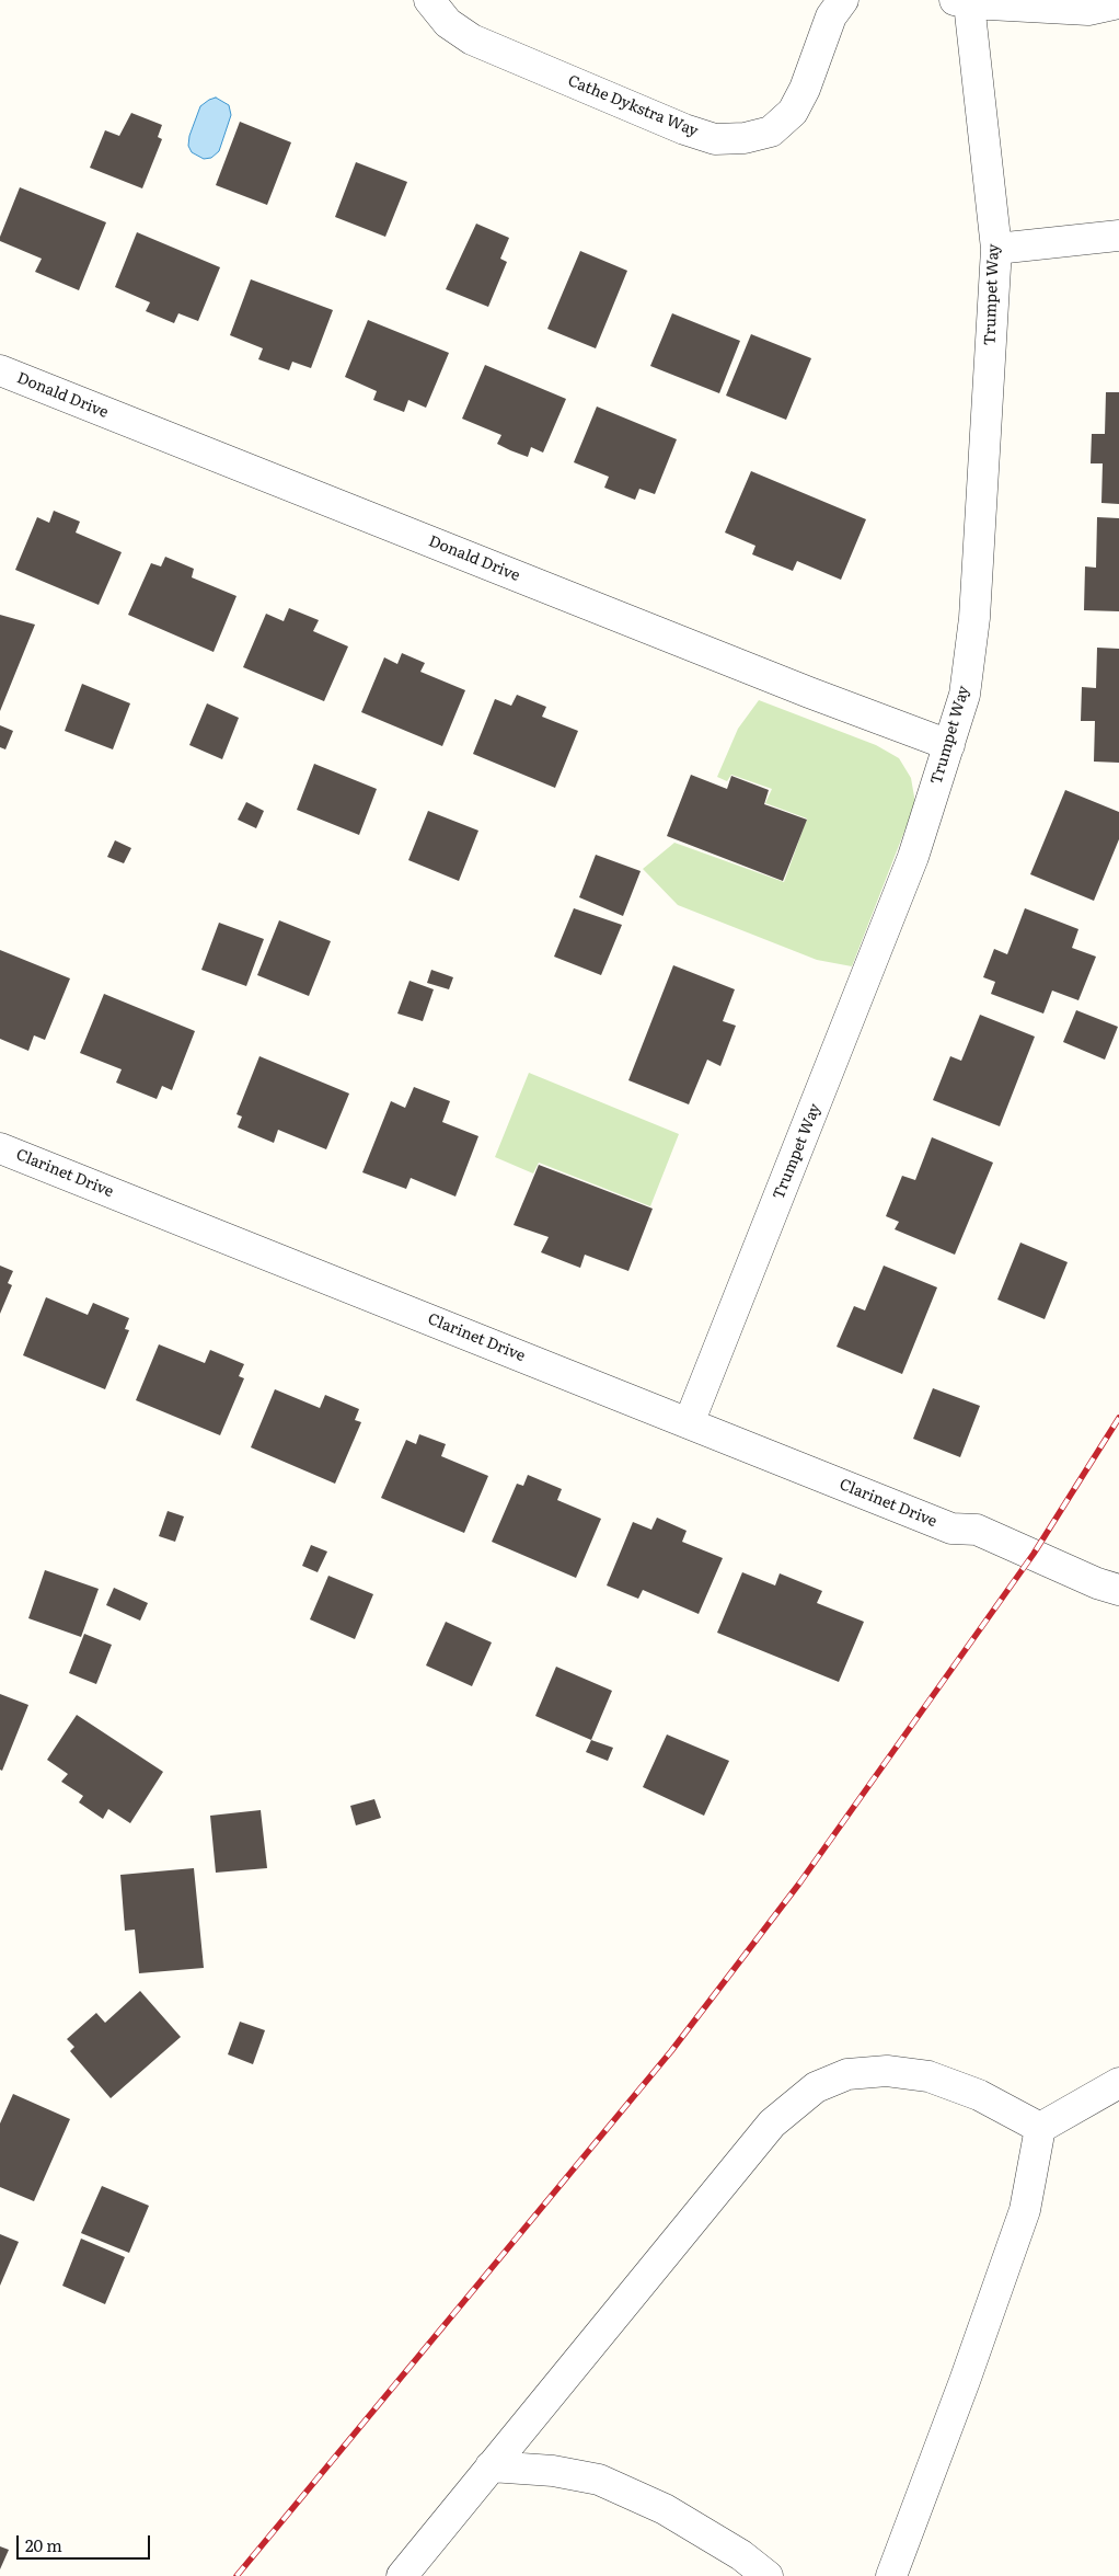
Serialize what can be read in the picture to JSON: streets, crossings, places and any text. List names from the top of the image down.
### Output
{
  "streets": {
    "street": [
      "Cathe Dykstra Way",
      "Trumpet Way",
      "Donald Drive",
      "Clarinet Drive"
    ]
  },
  "crossings": [
    ["Trumpet Way", "Donald Drive"],
    ["Trumpet Way", "Clarinet Drive"]
  ],
  "scale_bar": "20 m"
}
